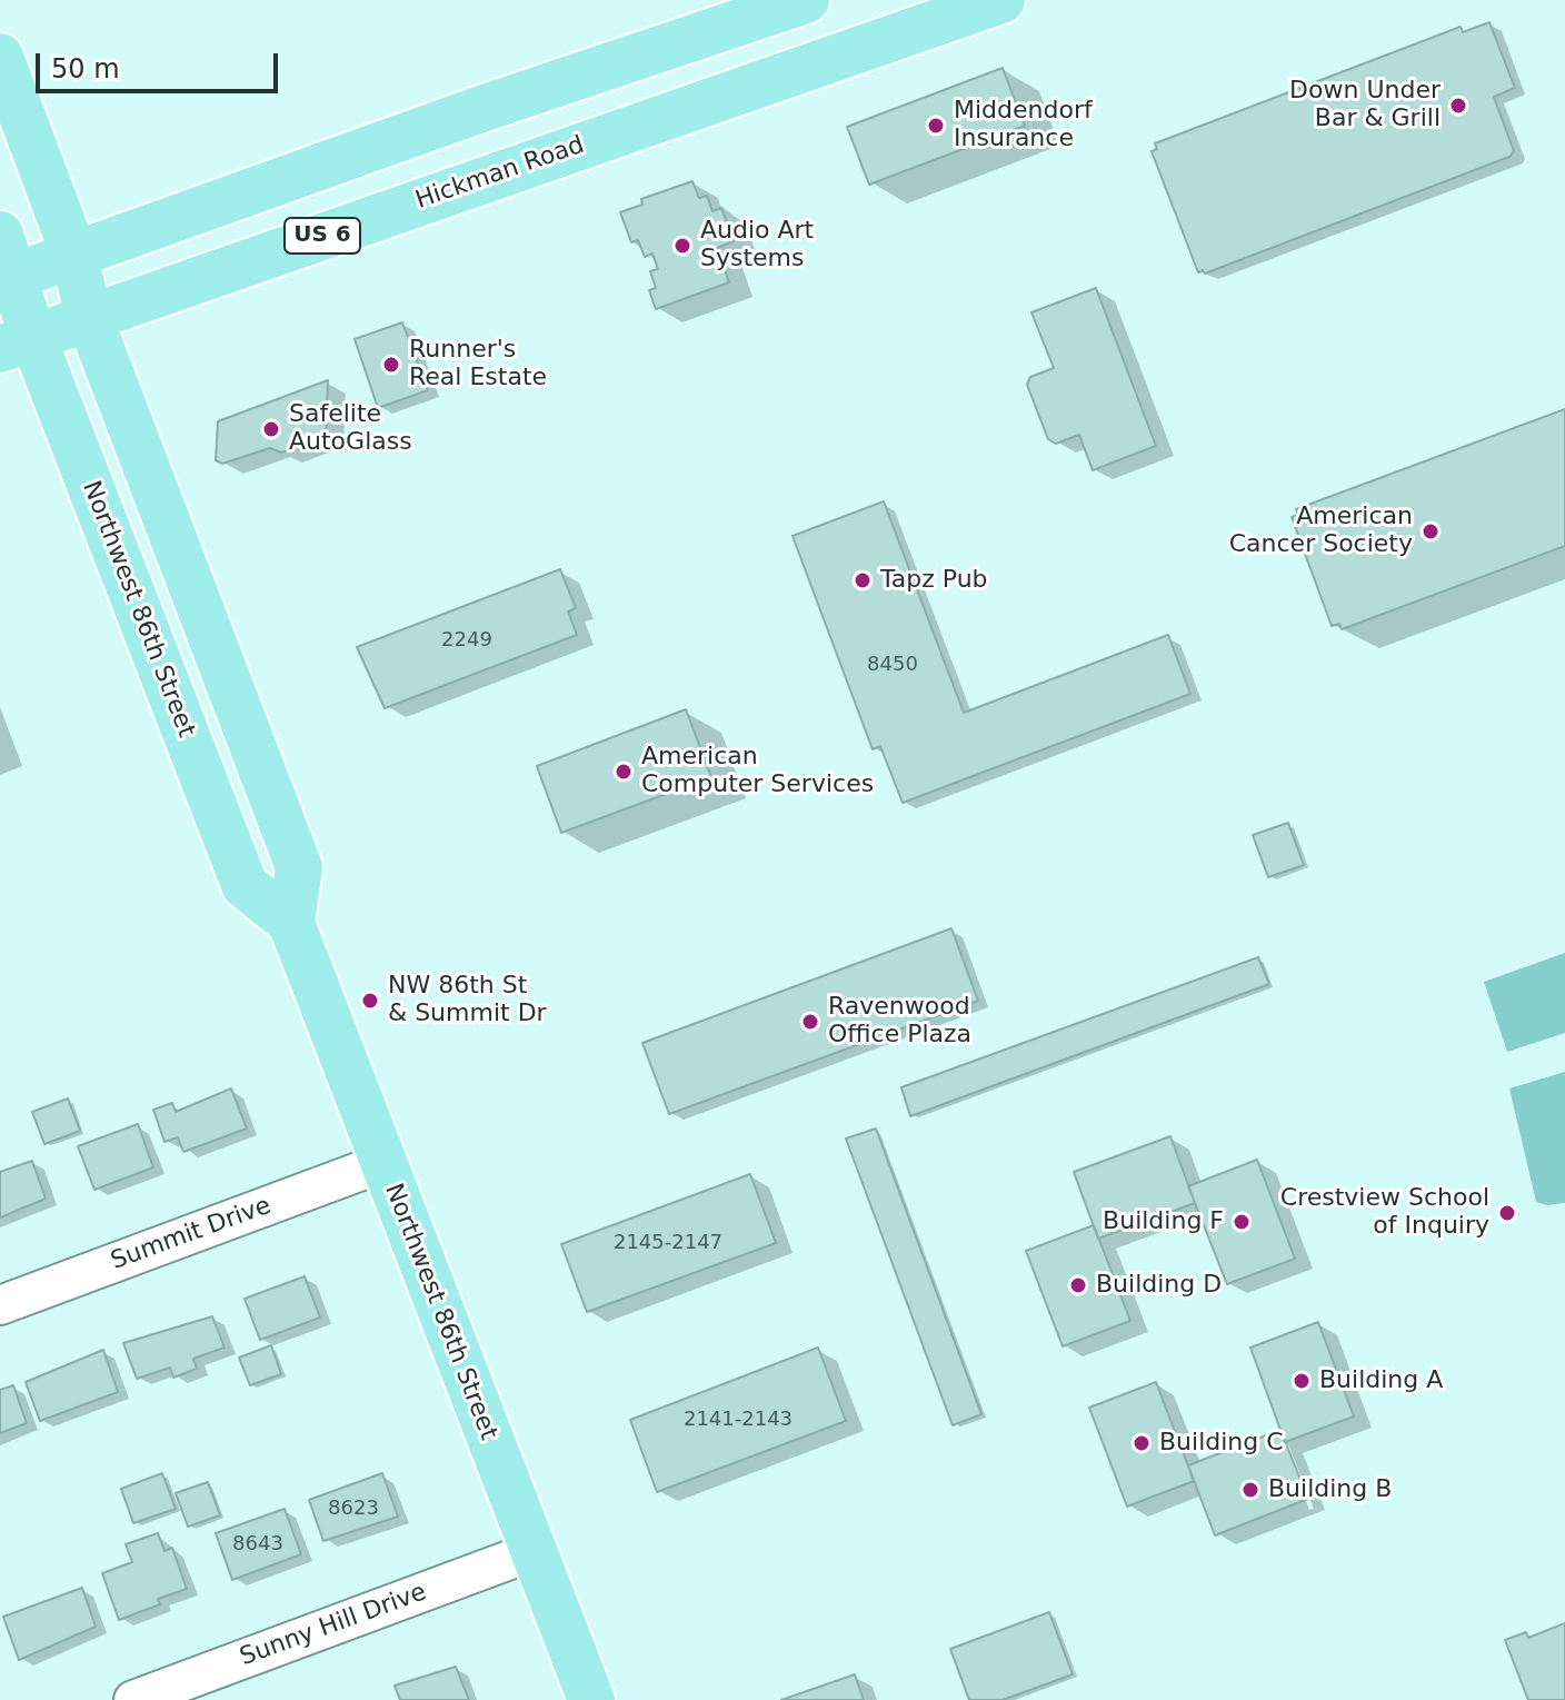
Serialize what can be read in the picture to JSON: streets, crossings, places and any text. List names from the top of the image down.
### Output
{
  "streets": {
    "main road": ["Hickman Road", "US 6", "Northwest 86th Street"],
    "street": ["Summit Drive", "Sunny Hill Drive"]
  },
  "crossings": [
    ["Hickman Road", "Northwest 86th Street"],
    ["Northwest 86th Street", "Summit Drive"],
    ["Northwest 86th Street", "Sunny Hill Drive"]
  ],
  "places": [
    "Down Under Bar & Grill",
    "Middendorf Insurance",
    "Audio Art Systems",
    "Runner's Real Estate",
    "Safelite AutoGlass",
    "American Cancer Society",
    "Tapz Pub",
    "American Computer Services",
    "NW 86th St & Summit Dr",
    "Ravenwood Office Plaza",
    "Crestview School of Inquiry",
    "Building F",
    "Building D",
    "Building A",
    "Building C",
    "Building B"
  ],
  "house_numbers": [
    "2249",
    "8450",
    "2145-2147",
    "2141-2143",
    "8623",
    "8643"
  ],
  "scale_bar": "50 m"
}
